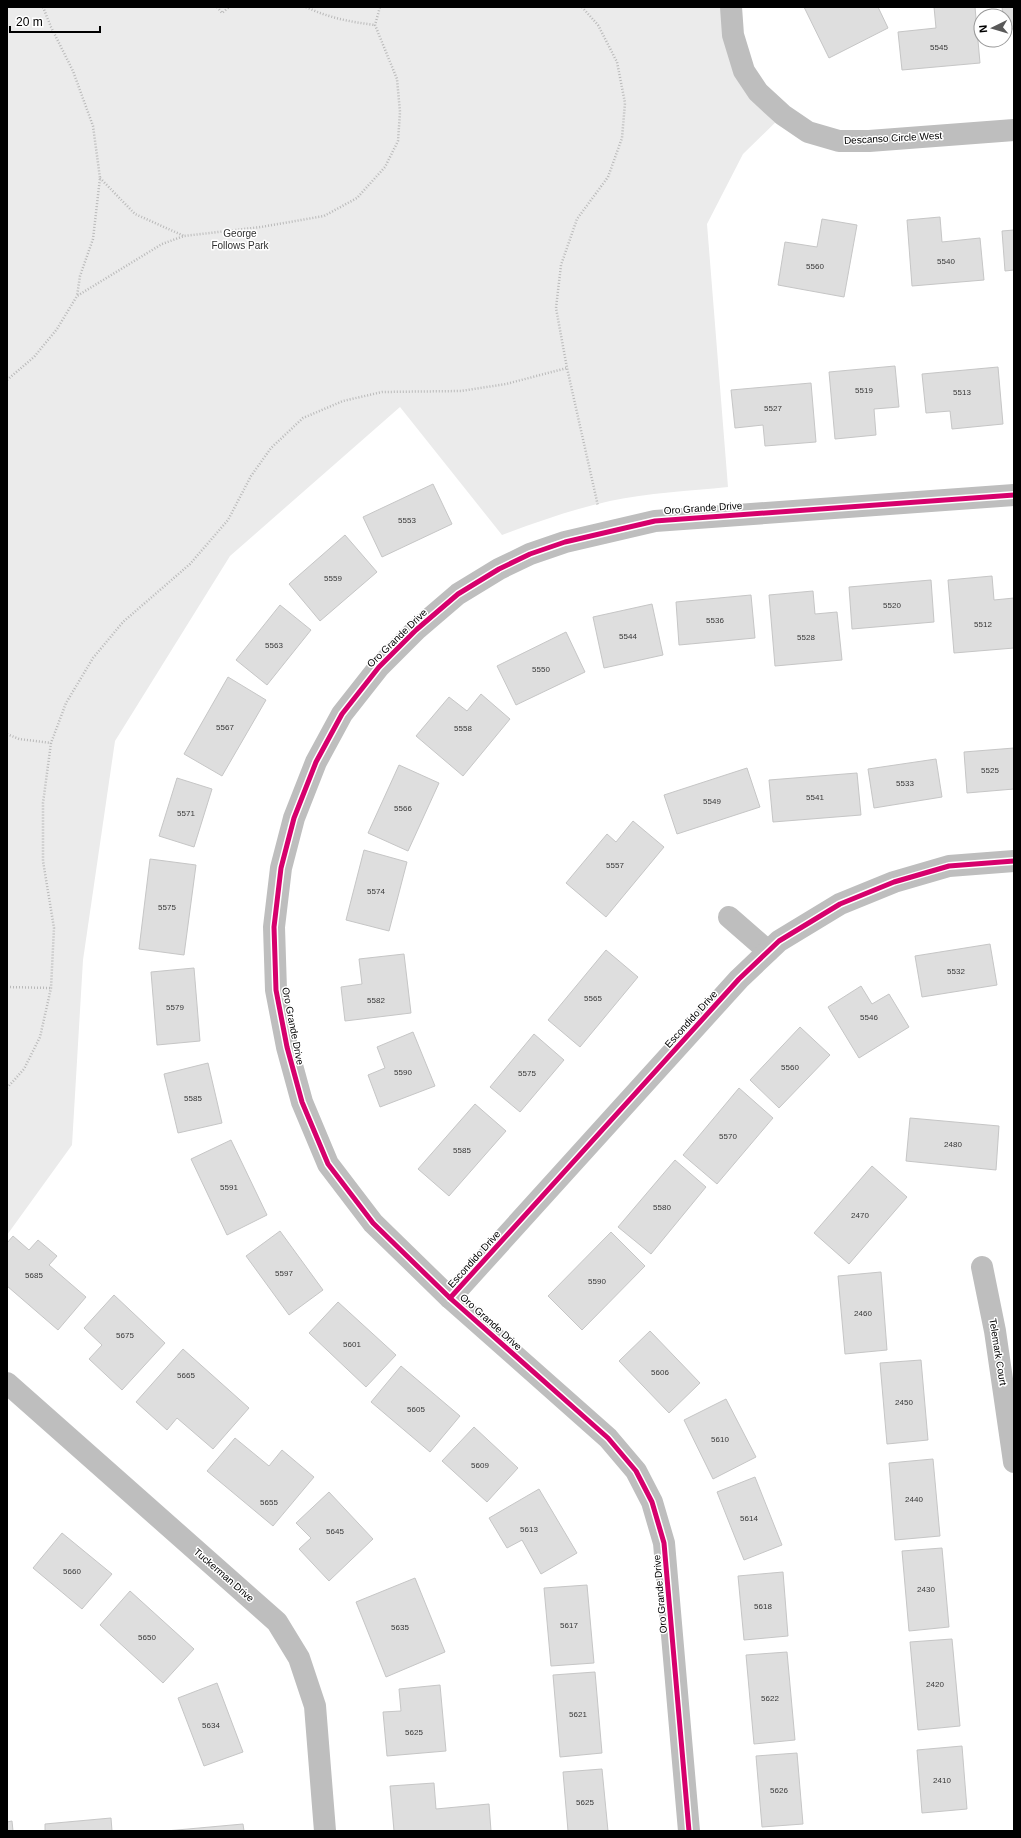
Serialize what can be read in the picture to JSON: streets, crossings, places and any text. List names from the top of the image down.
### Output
{
  "streets": {
    "street": [
      "Descanso Circle West",
      "Oro Grande Drive",
      "Escondido Drive",
      "Telemark Court",
      "Tuckerman Drive"
    ]
  },
  "crossings": [
    ["Oro Grande Drive", "Escondido Drive"]
  ],
  "parks": ["George Follows Park"],
  "house_numbers": [
    "5545",
    "5540",
    "5560",
    "5519",
    "5513",
    "5527",
    "5553",
    "5559",
    "5520",
    "5536",
    "5512",
    "5544",
    "5528",
    "5563",
    "5550",
    "5567",
    "5558",
    "5525",
    "5533",
    "5541",
    "5549",
    "5566",
    "5571",
    "5557",
    "5574",
    "5575",
    "5532",
    "5565",
    "5582",
    "5579",
    "5546",
    "5560",
    "5590",
    "5575",
    "5585",
    "5570",
    "2480",
    "5585",
    "5591",
    "5580",
    "2470",
    "5597",
    "5685",
    "5590",
    "2460",
    "5675",
    "5601",
    "5606",
    "5665",
    "2450",
    "5605",
    "5610",
    "5609",
    "2440",
    "5655",
    "5614",
    "5613",
    "5645",
    "5660",
    "2430",
    "5618",
    "5617",
    "5635",
    "5650",
    "2420",
    "5622",
    "5621",
    "5634",
    "5625",
    "2410",
    "5626",
    "5625"
  ],
  "scale_bar": "20 m",
  "north": "left"
}
